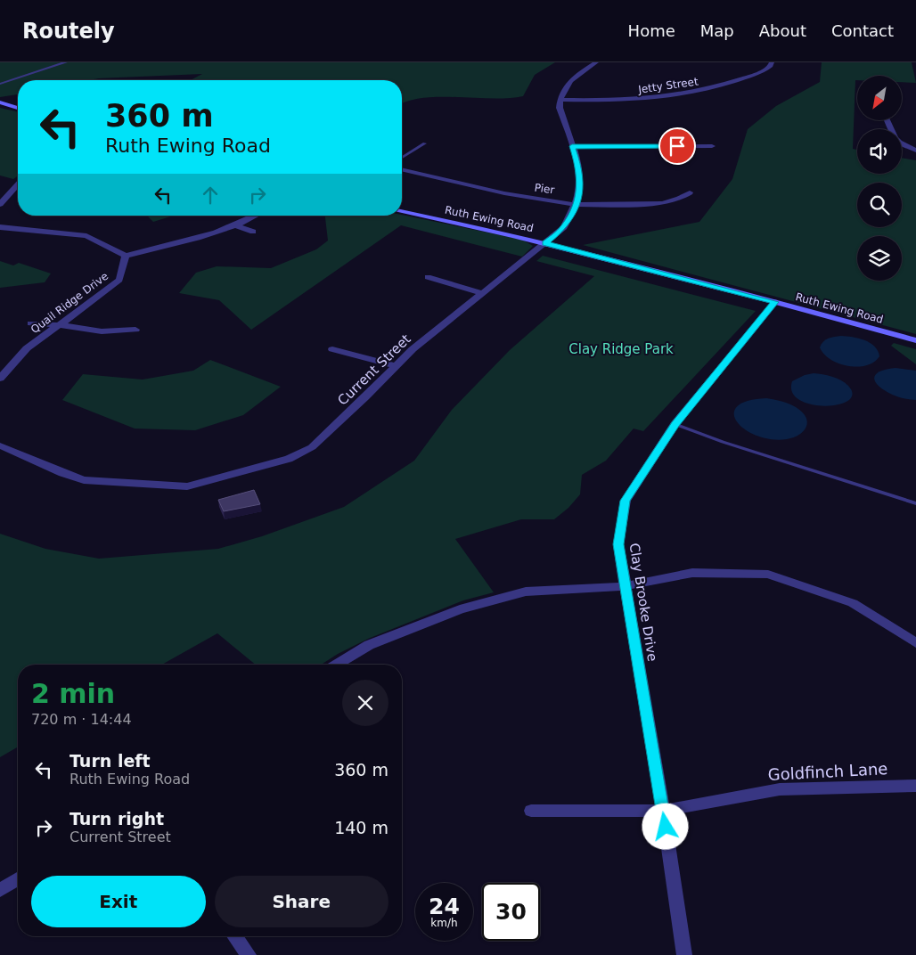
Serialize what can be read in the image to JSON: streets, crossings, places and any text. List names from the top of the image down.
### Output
{
  "streets": {
    "street": [
      "Jetty Street",
      "Pier",
      "Ruth Ewing Road",
      "Quail Ridge Drive",
      "Current Street",
      "Clay Brooke Drive",
      "Goldfinch Lane"
    ]
  },
  "crossings": [
    ["Jetty Street", "Current Street"],
    ["Pier", "Current Street"],
    ["Ruth Ewing Road", "Current Street"],
    ["Ruth Ewing Road", "Clay Brooke Drive"],
    ["Clay Brooke Drive", "Goldfinch Lane"]
  ],
  "parks": ["Clay Ridge Park"],
  "north": "bottom left",
  "page": {
    "header": "Routely",
    "nav": [
      "Home",
      "Map",
      "About",
      "Contact"
    ],
    "turn": ["360 m", "Ruth Ewing Road"],
    "heading": ["2 min", "720 m · 14:44"],
    "list": [
      {
        "name": "Turn left",
        "note": "Ruth Ewing Road",
        "value": "360 m"
      },
      {
        "name": "Turn right",
        "note": "Current Street",
        "value": "140 m"
      }
    ],
    "buttons": ["Exit", "Share"],
    "speed": "24 km/h",
    "limit": "30"
  }
}
